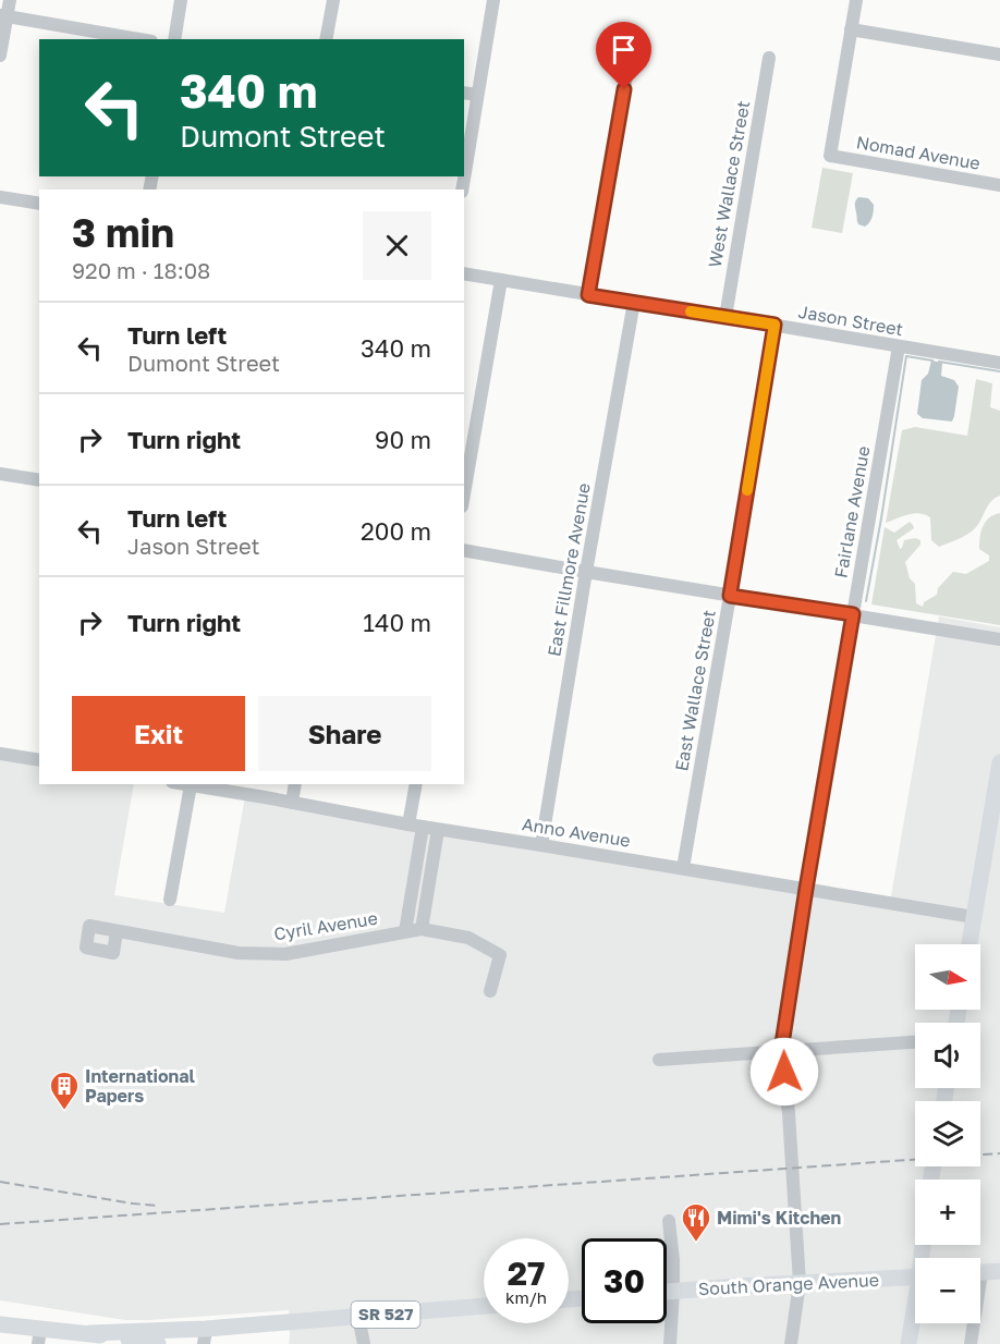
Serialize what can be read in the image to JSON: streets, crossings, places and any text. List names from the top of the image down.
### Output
{
  "streets": {
    "main road": ["South Orange Avenue", "SR 527"],
    "street": [
      "Nomad Avenue",
      "West Wallace Street",
      "Jason Street",
      "Fairlane Avenue",
      "East Fillmore Avenue",
      "East Wallace Street",
      "Anno Avenue",
      "Cyril Avenue"
    ]
  },
  "crossings": [
    ["West Wallace Street", "Jason Street"],
    ["Jason Street", "Fairlane Avenue"],
    ["Jason Street", "East Fillmore Avenue"],
    ["Jason Street", "East Wallace Street"],
    ["Fairlane Avenue", "Anno Avenue"],
    ["Fairlane Avenue", "South Orange Avenue"],
    ["East Fillmore Avenue", "Anno Avenue"],
    ["East Wallace Street", "Anno Avenue"]
  ],
  "places": {
    "building": ["International Papers"],
    "restaurant": ["Mimi's Kitchen"]
  },
  "north": "right",
  "page": {
    "turn": ["340 m", "Dumont Street"],
    "heading": ["3 min", "920 m · 18:08"],
    "list": [
      {
        "name": "Turn left",
        "note": "Dumont Street",
        "value": "340 m"
      },
      {
        "name": "Turn right",
        "value": "90 m"
      },
      {
        "name": "Turn left",
        "note": "Jason Street",
        "value": "200 m"
      },
      {
        "name": "Turn right",
        "value": "140 m"
      }
    ],
    "buttons": ["Exit", "Share"],
    "map_buttons": ["+", "−"],
    "speed": "27 km/h",
    "limit": "30"
  }
}
